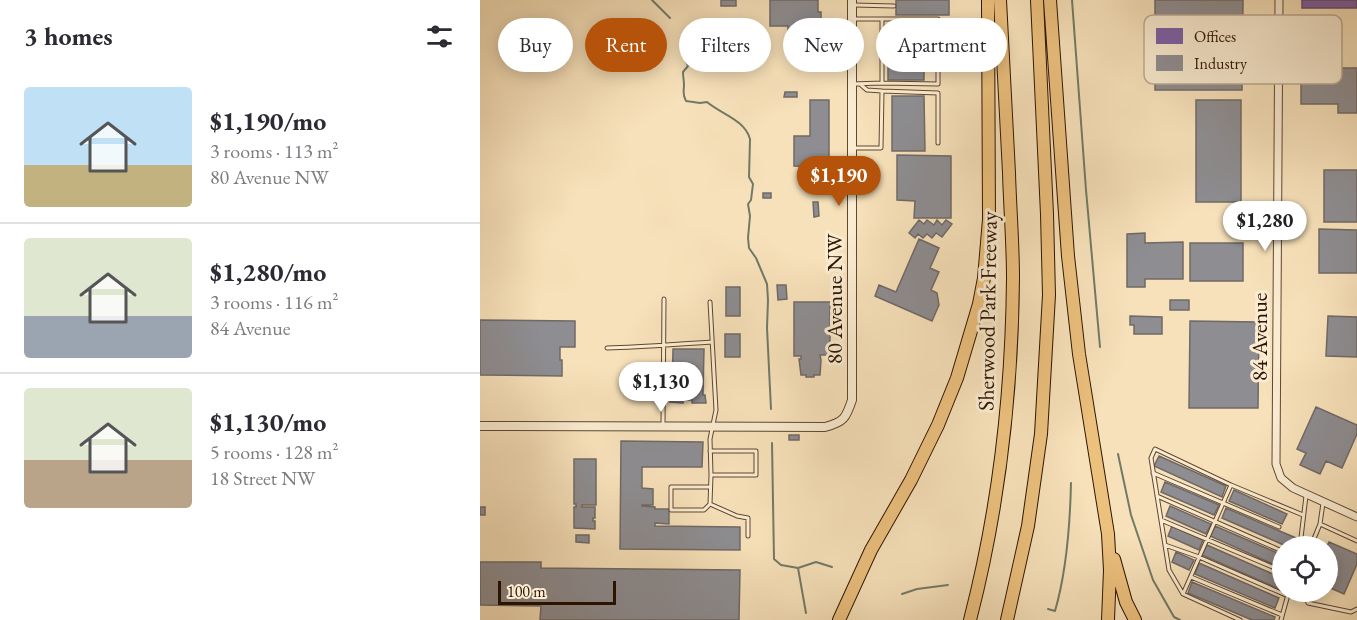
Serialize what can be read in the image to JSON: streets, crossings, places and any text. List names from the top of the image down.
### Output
{
  "streets": {
    "highway": ["Sherwood Park Freeway"],
    "street": ["80 Avenue NW", "84 Avenue"]
  },
  "legend": ["Offices", "Industry"],
  "scale_bar": "100 m",
  "page": {
    "heading": "3 homes",
    "chip": [
      "Buy",
      "Rent",
      "Filters",
      "New",
      "Apartment"
    ],
    "list": [
      {
        "name": "$1,190/mo",
        "note": "3 rooms · 113 m² · 80 Avenue NW"
      },
      {
        "name": "$1,280/mo",
        "note": "3 rooms · 116 m² · 84 Avenue"
      },
      {
        "name": "$1,130/mo",
        "note": "5 rooms · 128 m² · 18 Street NW"
      }
    ],
    "price": ["$1,190", "$1,280", "$1,130"],
    "scale": "100 m"
  }
}
